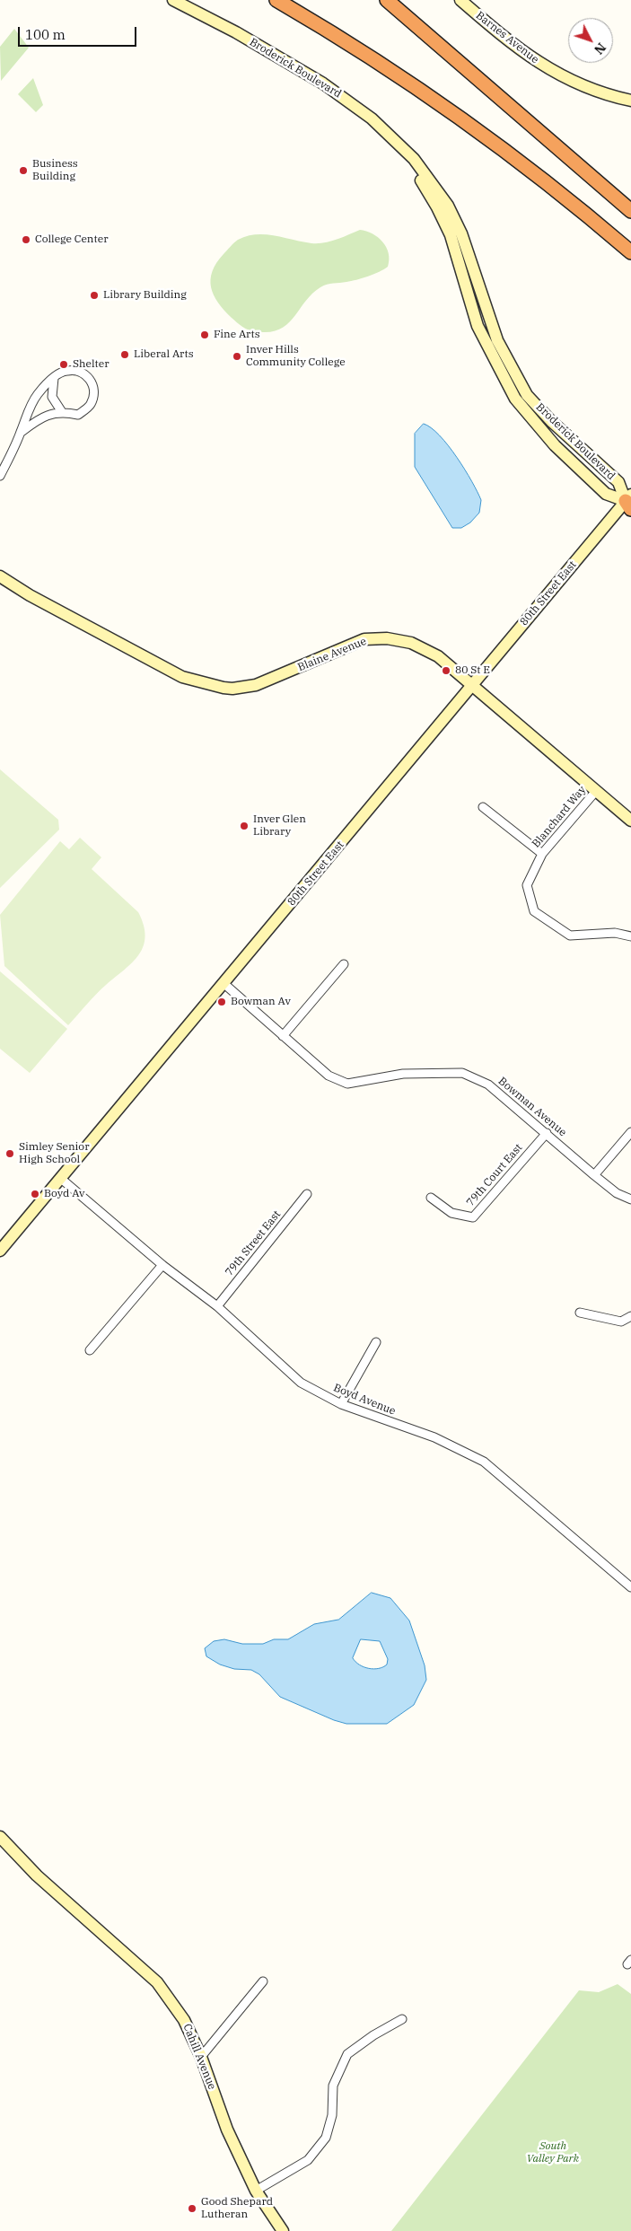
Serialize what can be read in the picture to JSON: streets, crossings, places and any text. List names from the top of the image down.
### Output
{
  "streets": {
    "street": [
      "Barnes Avenue",
      "Broderick Boulevard",
      "80th Street East",
      "Blaine Avenue",
      "Blanchard Way",
      "Bowman Avenue",
      "79th Court East",
      "79th Street East",
      "Boyd Avenue",
      "Cahill Avenue"
    ]
  },
  "crossings": [
    ["Broderick Boulevard", "80th Street East"],
    ["80th Street East", "Blaine Avenue"],
    ["80th Street East", "Bowman Avenue"],
    ["80th Street East", "Boyd Avenue"],
    ["Blaine Avenue", "Blanchard Way"],
    ["Bowman Avenue", "79th Court East"],
    ["79th Street East", "Boyd Avenue"]
  ],
  "parks": ["South Valley Park"],
  "places": [
    "Business Building",
    "College Center",
    "Library Building",
    "Fine Arts",
    "Liberal Arts",
    "Inver Hills Community College",
    "Shelter",
    "80 St E",
    "Inver Glen Library",
    "Bowman Av",
    "Simley Senior High School",
    "Boyd Av",
    "Good Shepard Lutheran"
  ],
  "scale_bar": "100 m",
  "north": "bottom right"
}
